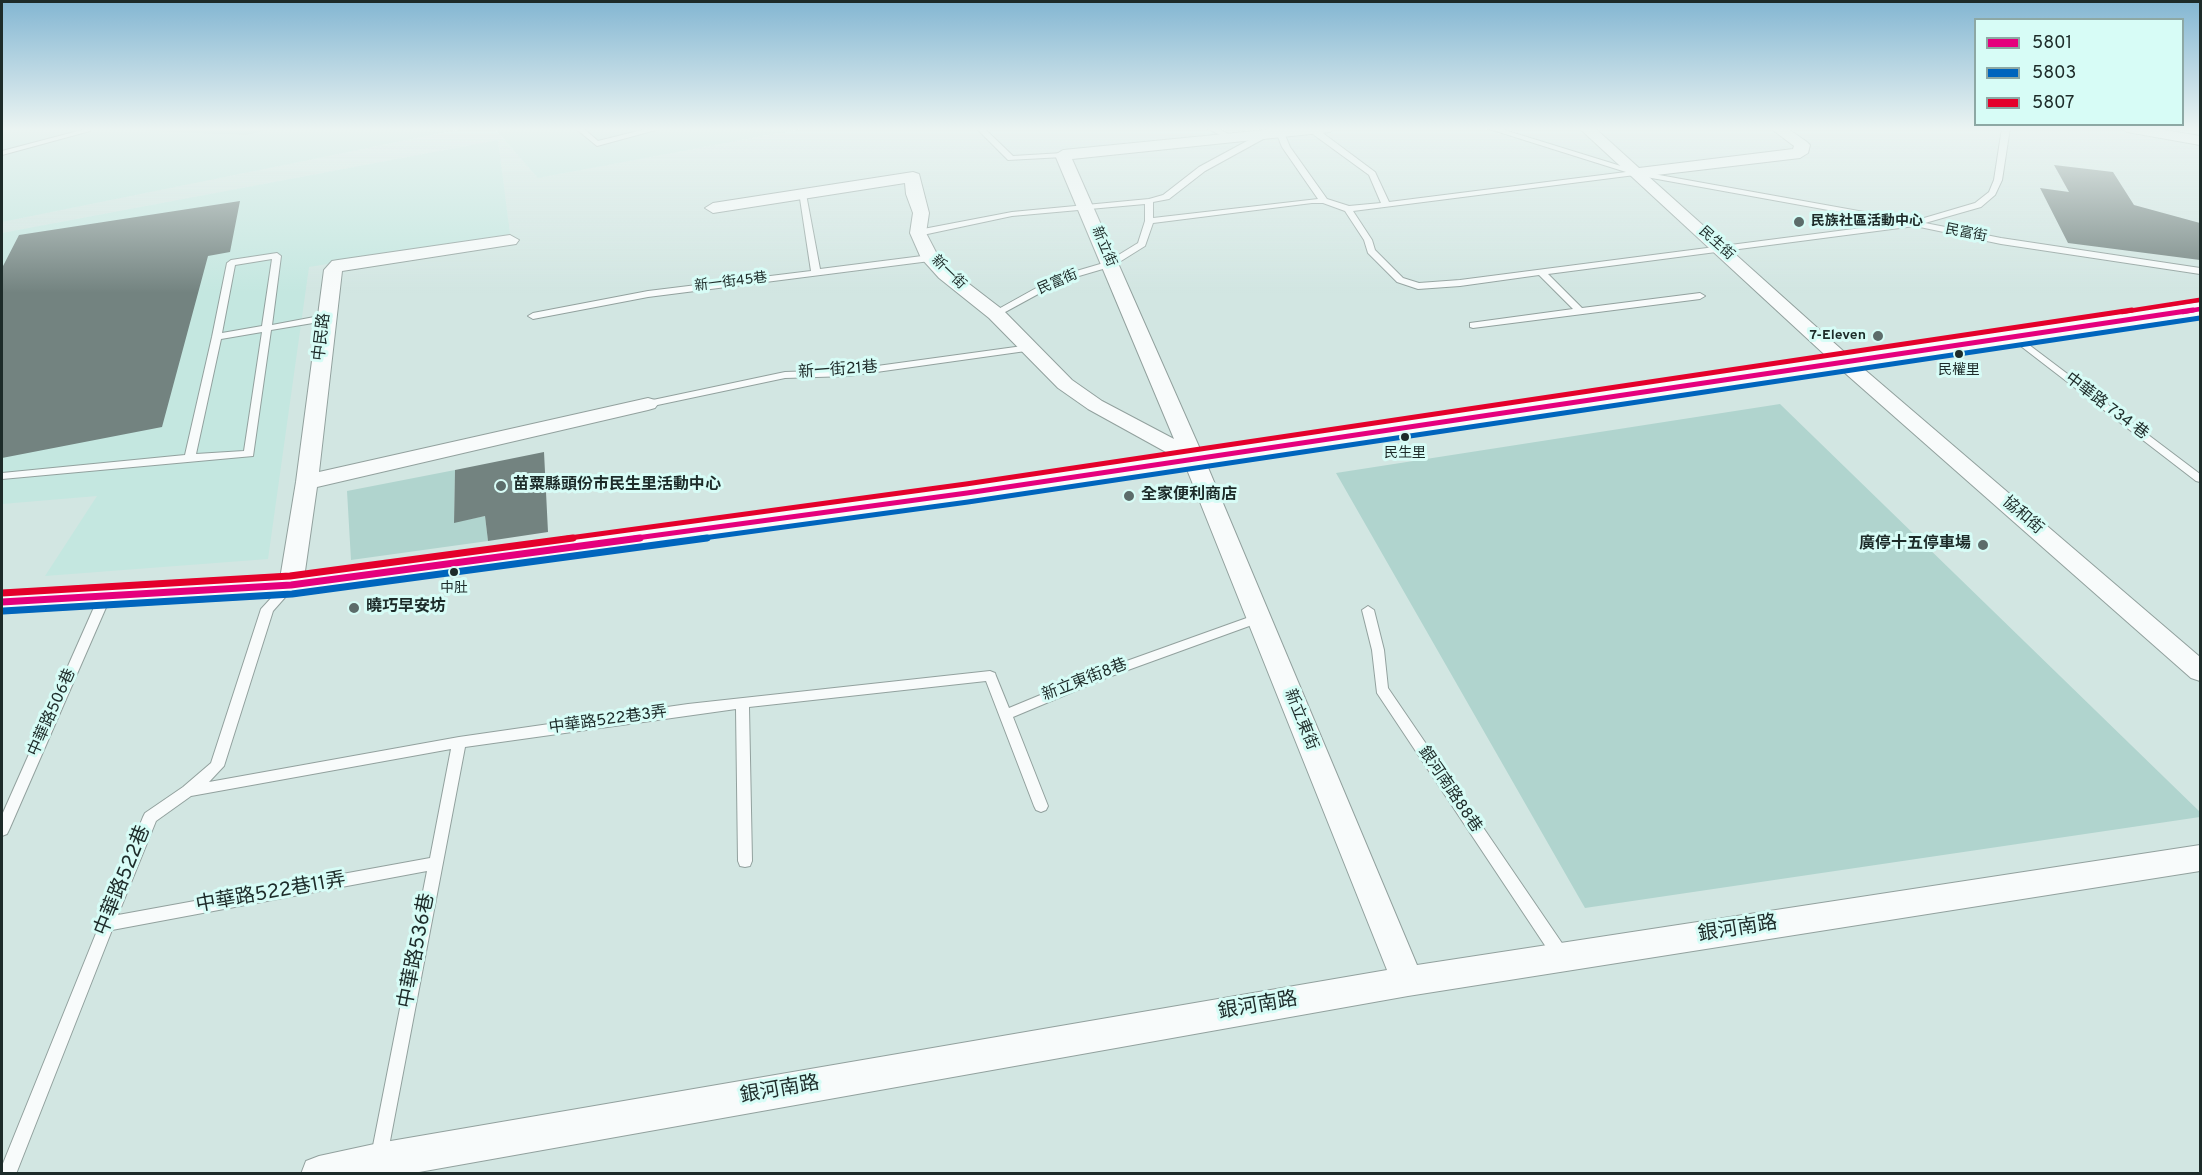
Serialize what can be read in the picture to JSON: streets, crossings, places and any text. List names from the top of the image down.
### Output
{
  "streets": {
    "street": [
      "民生街",
      "新立街",
      "新一街",
      "中民路",
      "協和街",
      "新立東街",
      "銀河南路"
    ],
    "lane": [
      "民富街",
      "新一街45巷",
      "新一街21巷",
      "中華路 734 巷",
      "新立東街8巷",
      "中華路506巷",
      "中華路522巷3弄",
      "銀河南路88巷",
      "中華路522巷",
      "中華路522巷11弄",
      "中華路536巷"
    ]
  },
  "crossings": [
    ["民富街", "新立街"],
    ["民富街", "新一街"],
    ["民生街", "協和街"],
    ["新立街", "新一街"],
    ["新立街", "新立東街"],
    ["新一街", "新一街45巷"],
    ["新一街", "新一街21巷"],
    ["新一街", "新立東街"],
    ["中民路", "中華路522巷"],
    ["新立東街8巷", "新立東街"],
    ["新立東街8巷", "中華路522巷3弄"],
    ["新立東街", "銀河南路"],
    ["中華路522巷3弄", "中華路522巷"],
    ["中華路522巷3弄", "中華路536巷"],
    ["銀河南路88巷", "銀河南路"],
    ["中華路522巷", "中華路522巷11弄"],
    ["中華路522巷11弄", "中華路536巷"],
    ["銀河南路", "中華路536巷"]
  ],
  "places": [
    "民族社區活動中心",
    "7-Eleven",
    "民權里",
    "民生里",
    "苗粟縣頭份巿民生里活動中心",
    "全家便利商店",
    "廣停十五停車場",
    "中肚",
    "曉巧早安坊"
  ],
  "lines": ["transit line 5807", "transit line 5801", "transit line 5803"],
  "legend": ["5801", "5803", "5807"]
}
